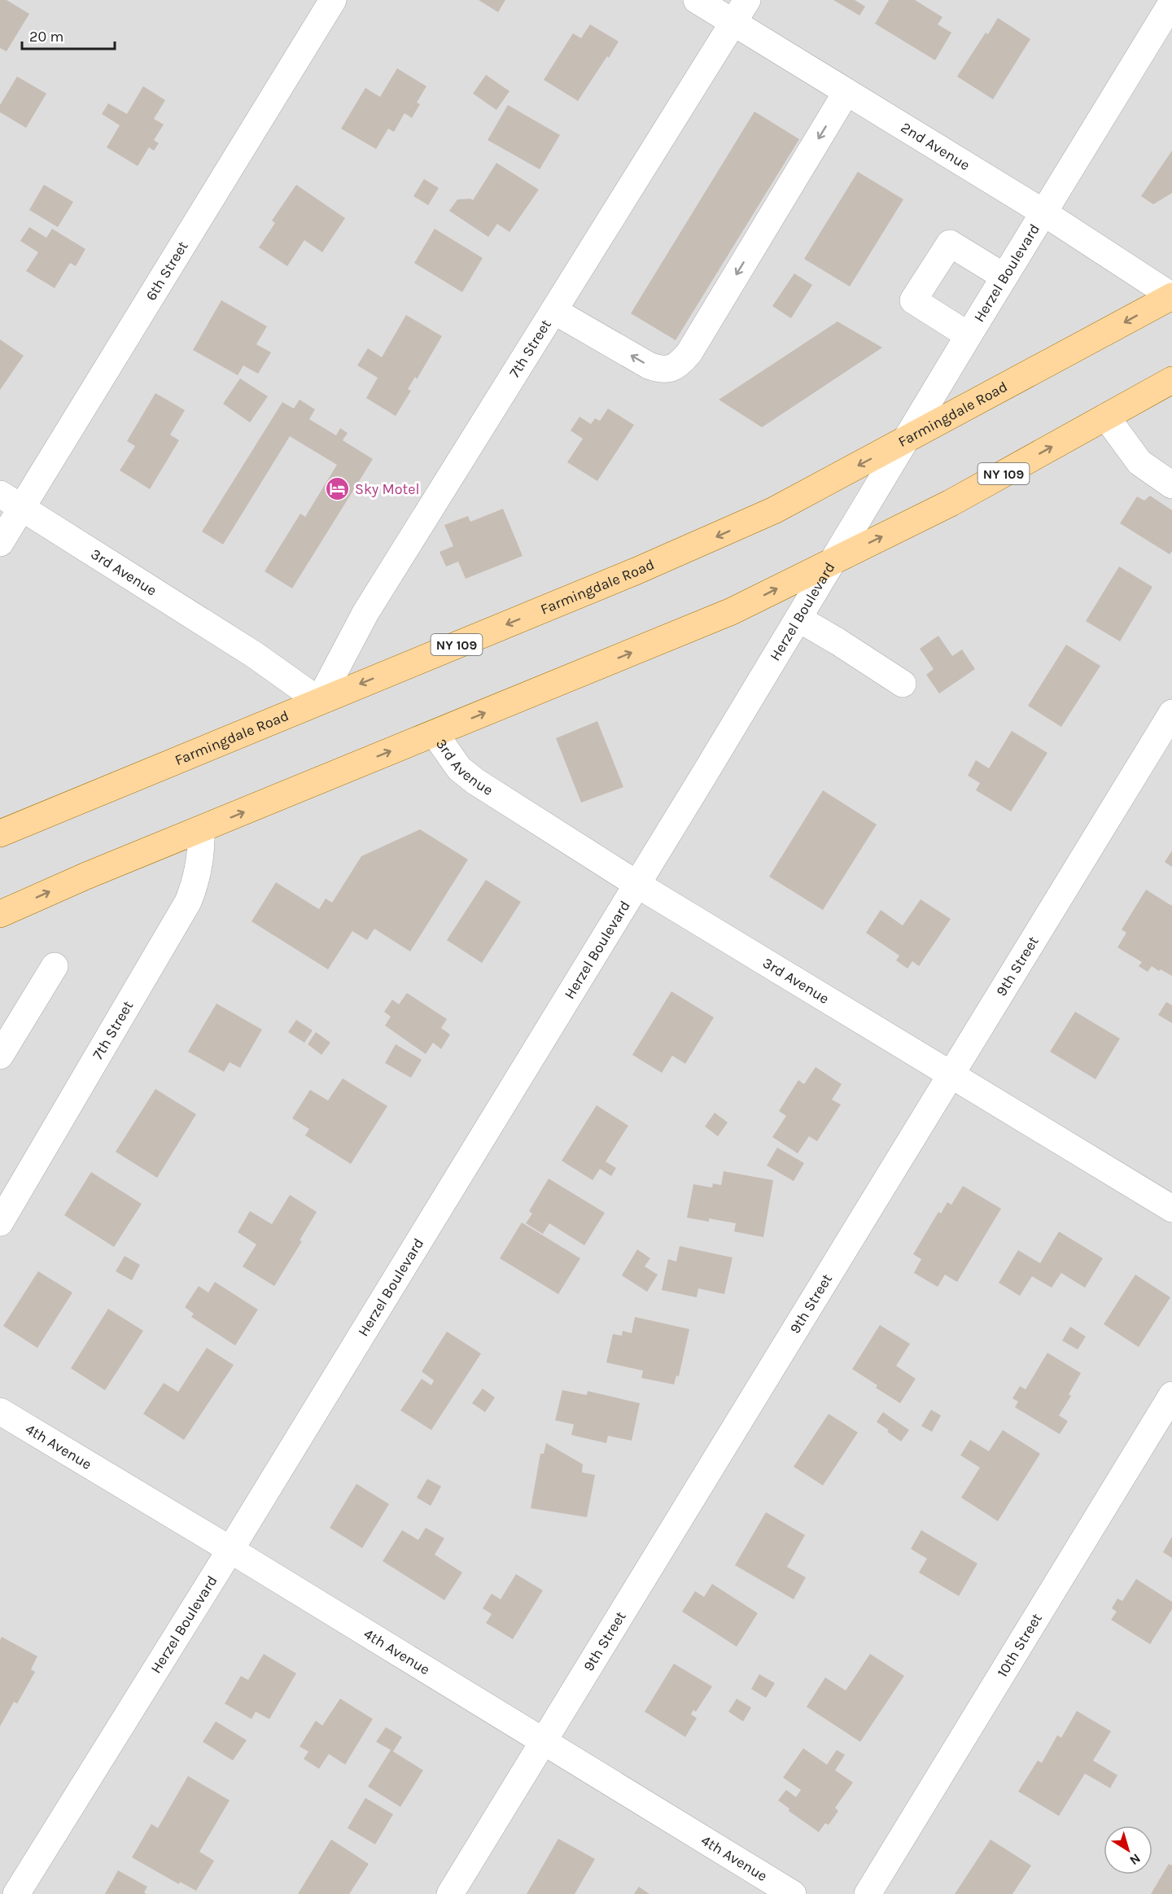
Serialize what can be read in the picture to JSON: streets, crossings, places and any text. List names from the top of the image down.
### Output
{
  "streets": {
    "main road": ["Farmingdale Road", "NY 109"],
    "street": [
      "2nd Avenue",
      "6th Street",
      "Herzel Boulevard",
      "7th Street",
      "3rd Avenue",
      "9th Street",
      "4th Avenue",
      "10th Street"
    ]
  },
  "crossings": [
    ["2nd Avenue", "Herzel Boulevard"],
    ["2nd Avenue", "7th Street"],
    ["2nd Avenue", "Farmingdale Road"],
    ["6th Street", "3rd Avenue"],
    ["Herzel Boulevard", "Farmingdale Road"],
    ["Herzel Boulevard", "NY 109"],
    ["Herzel Boulevard", "3rd Avenue"],
    ["Herzel Boulevard", "4th Avenue"],
    ["7th Street", "Farmingdale Road"],
    ["7th Street", "NY 109"],
    ["7th Street", "3rd Avenue"],
    ["Farmingdale Road", "3rd Avenue"],
    ["NY 109", "3rd Avenue"],
    ["3rd Avenue", "9th Street"],
    ["9th Street", "4th Avenue"]
  ],
  "places": {
    "hotel": ["Sky Motel"]
  },
  "scale_bar": "20 m",
  "north": "bottom right"
}
